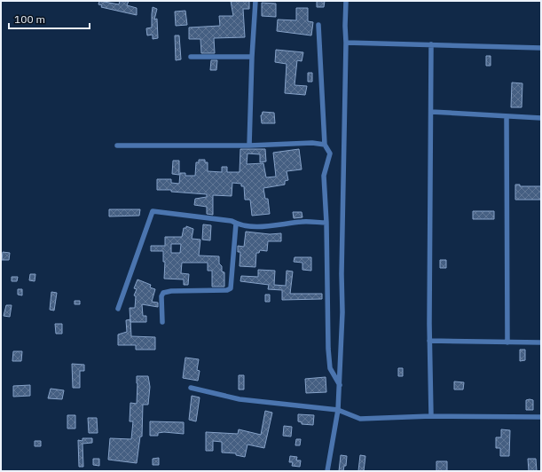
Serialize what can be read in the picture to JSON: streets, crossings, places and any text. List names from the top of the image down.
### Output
{
  "scale_bar": "100 m"
}
